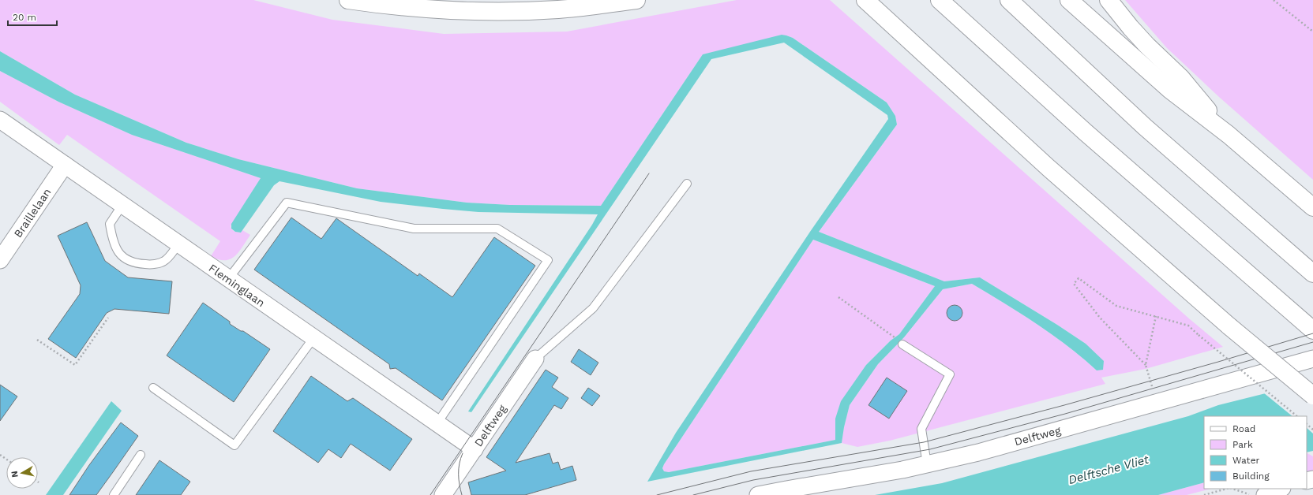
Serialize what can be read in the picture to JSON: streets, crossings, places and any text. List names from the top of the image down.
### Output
{
  "streets": {
    "street": ["Braillelaan", "Fleminglaan", "Delftweg"]
  },
  "crossings": [
    ["Braillelaan", "Fleminglaan"],
    ["Fleminglaan", "Delftweg"]
  ],
  "water": ["Delftsche Vliet"],
  "legend": [
    "Road",
    "Park",
    "Water",
    "Building"
  ],
  "scale_bar": "20 m",
  "north": "left"
}
